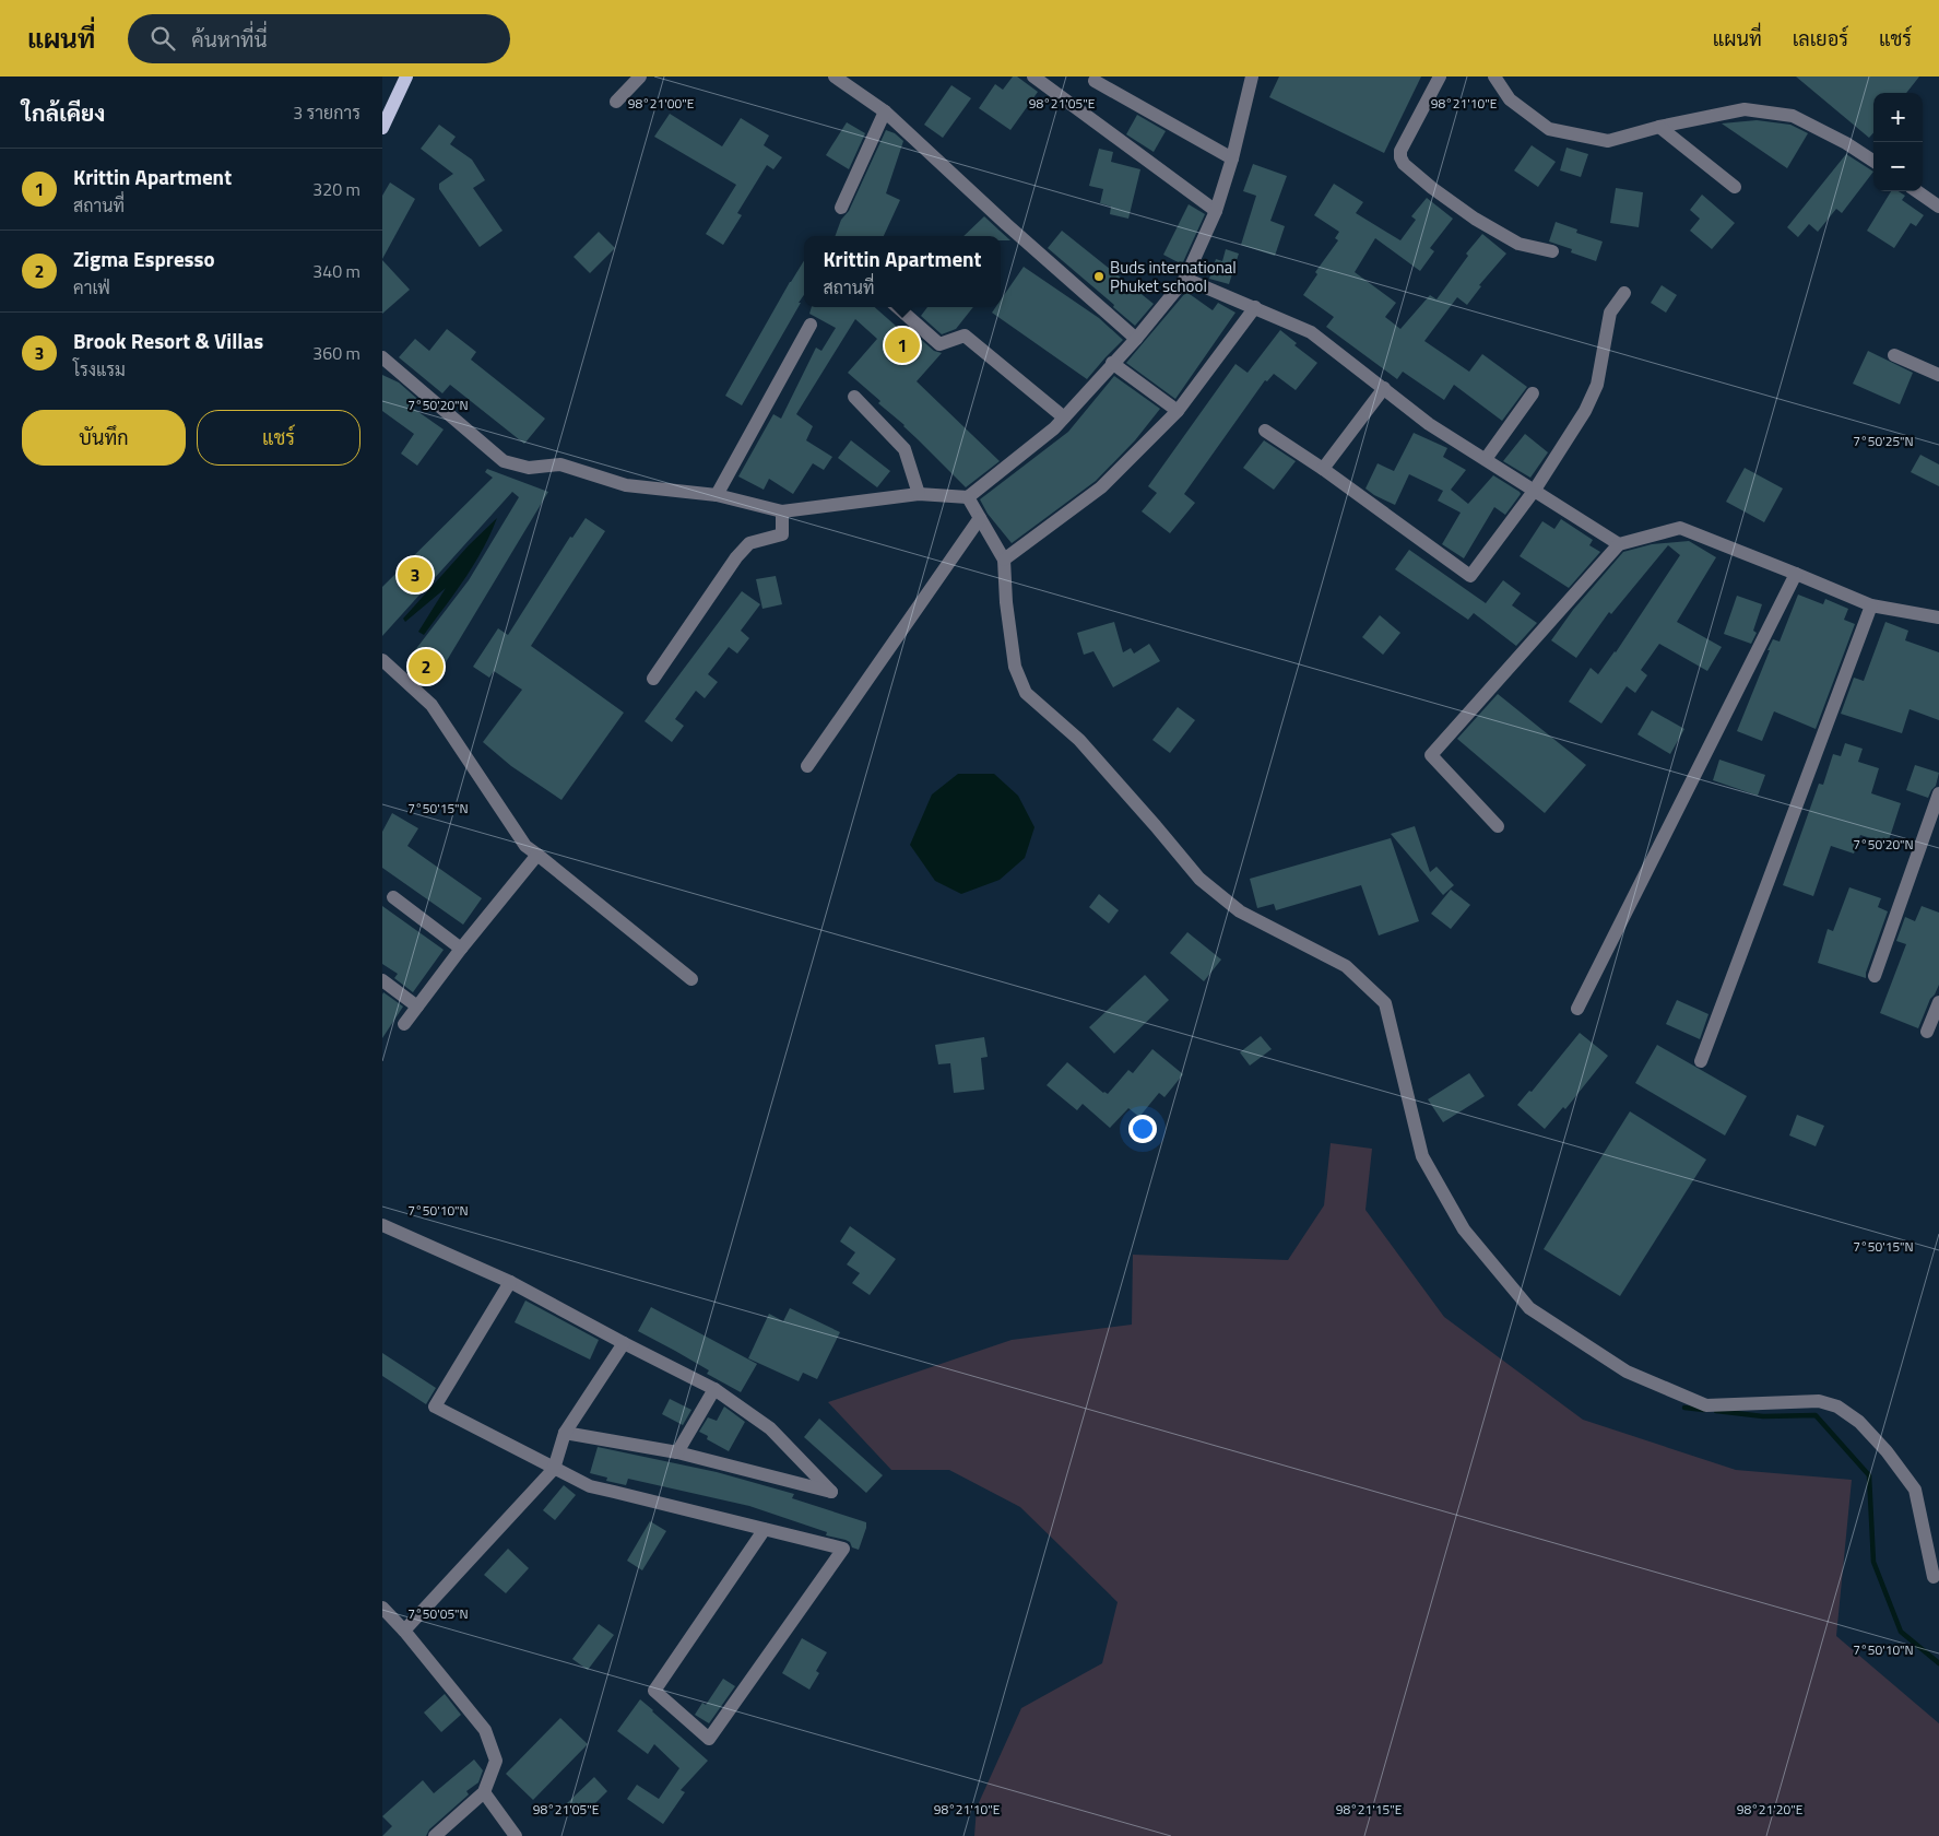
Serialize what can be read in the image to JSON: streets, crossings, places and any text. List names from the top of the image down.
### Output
{
  "places": ["Buds international Phuket school"],
  "page": {
    "header": "แผนที่",
    "search": "ค้นหาที่นี่",
    "nav": ["แผนที่", "เลเยอร์", "แชร์"],
    "heading": ["ใกล้เคียง", "3 รายการ"],
    "map_buttons": ["+", "−"],
    "list": [
      {
        "mark": "1",
        "name": "Krittin Apartment",
        "note": "สถานที่",
        "value": "320 m"
      },
      {
        "mark": "2",
        "name": "Zigma Espresso",
        "note": "คาเฟ่",
        "value": "340 m"
      },
      {
        "mark": "3",
        "name": "Brook Resort & Villas",
        "note": "โรงแรม",
        "value": "360 m"
      }
    ],
    "popup": ["Krittin Apartment", "สถานที่"],
    "pins": ["1", "3", "2"],
    "buttons": ["บันทึก", "แชร์"]
  },
  "coordinates": [
    "98°21'00\"E",
    "98°21'05\"E",
    "98°21'10\"E",
    "7°50'20\"N",
    "7°50'25\"N",
    "7°50'15\"N",
    "7°50'10\"N",
    "7°50'05\"N",
    "98°21'15\"E",
    "98°21'20\"E"
  ]
}
